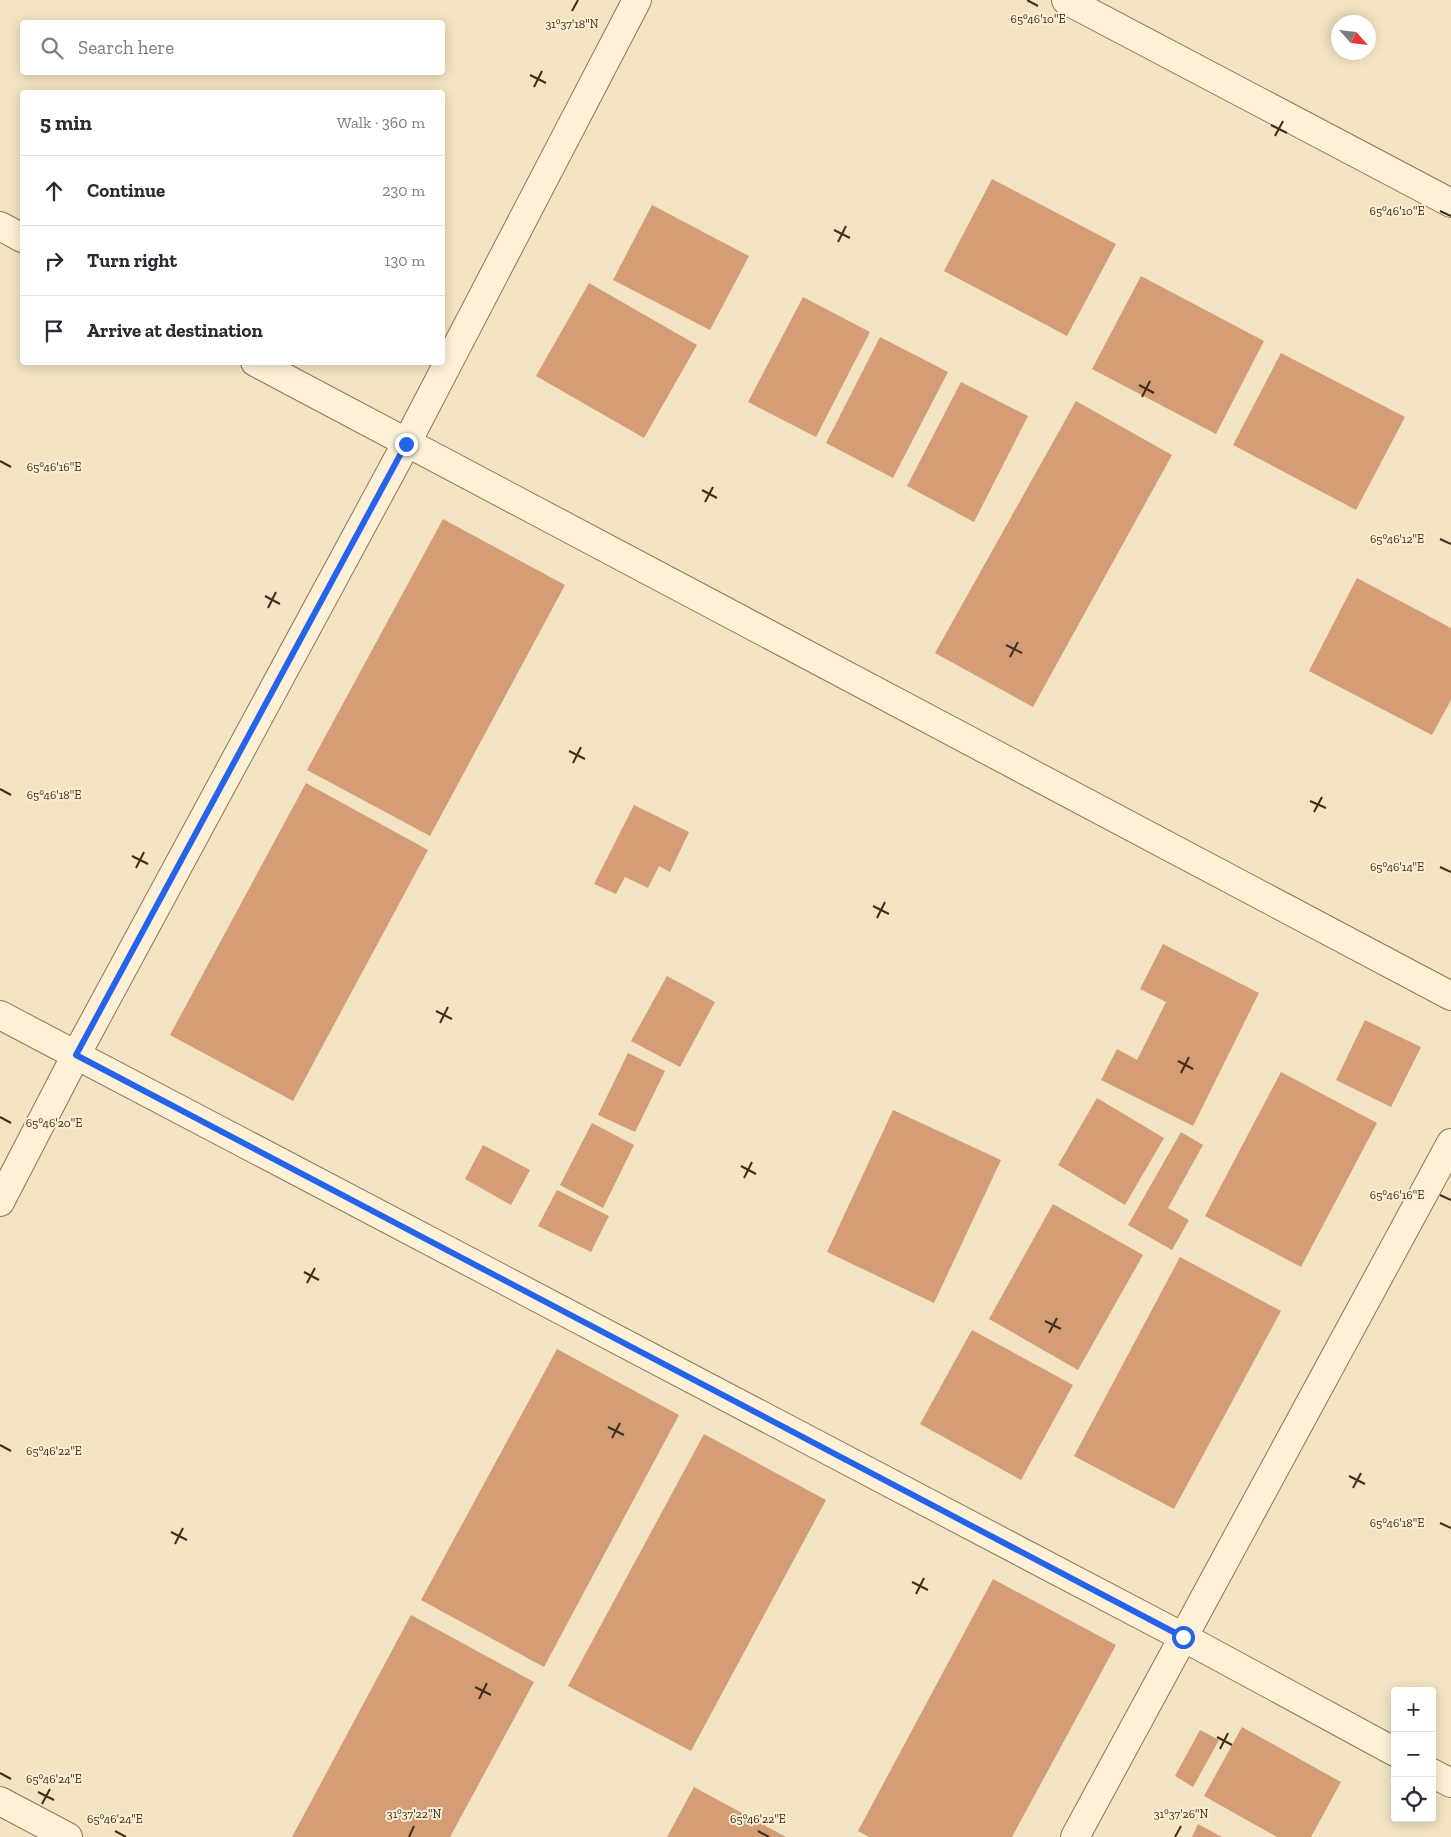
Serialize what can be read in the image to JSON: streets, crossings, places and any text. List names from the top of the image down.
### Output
{
  "north": "bottom right",
  "page": {
    "search": "Search here",
    "heading": ["5 min", "Walk · 360 m"],
    "list": [
      ["Continue", "230 m"],
      ["Turn right", "130 m"],
      "Arrive at destination"
    ],
    "map_buttons": ["+", "−"]
  },
  "coordinates": [
    "65°46'10\"E",
    "31°37'18\"N",
    "65°46'16\"E",
    "65°46'12\"E",
    "65°46'18\"E",
    "65°46'14\"E",
    "65°46'20\"E",
    "65°46'22\"E",
    "65°46'24\"E",
    "31°37'22\"N",
    "31°37'26\"N"
  ]
}
